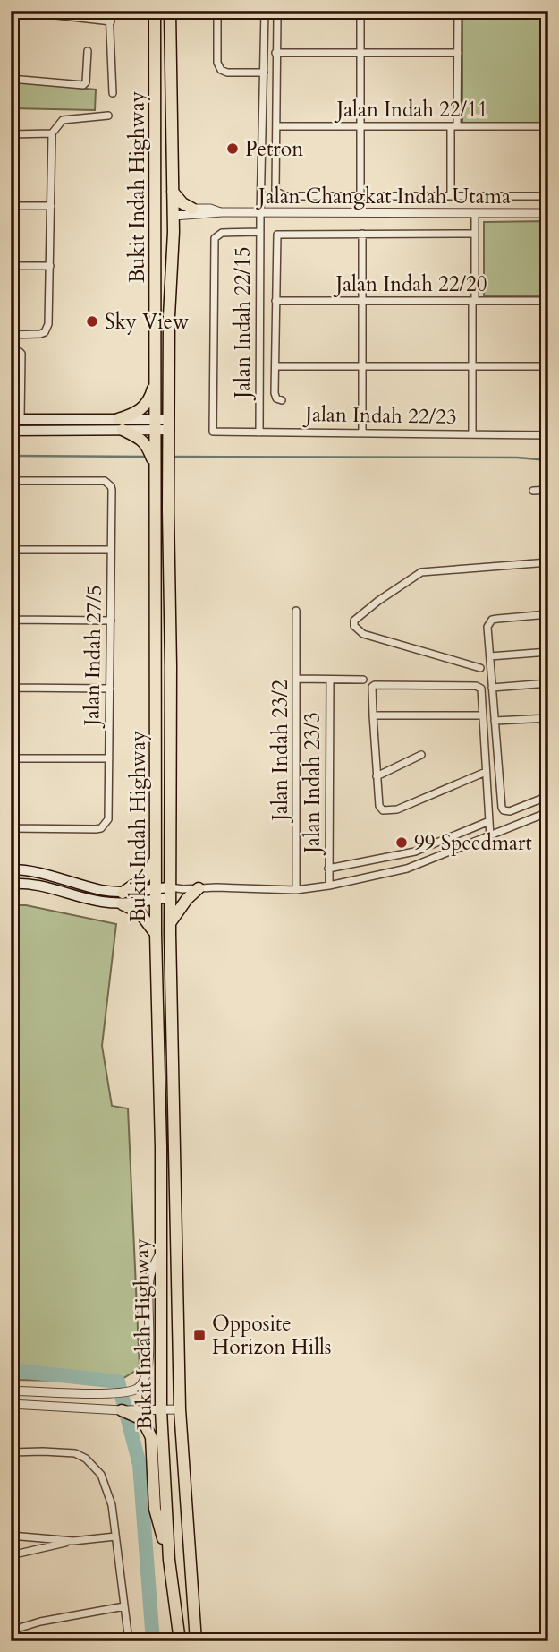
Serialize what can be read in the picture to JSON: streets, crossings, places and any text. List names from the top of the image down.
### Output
{
  "streets": {
    "highway": ["Bukit Indah Highway"],
    "street": [
      "Jalan Indah 22/11",
      "Jalan Changkat Indah Utama",
      "Jalan Indah 22/20",
      "Jalan Indah 22/15",
      "Jalan Indah 22/23",
      "Jalan Indah 27/5",
      "Jalan Indah 23/2",
      "Jalan Indah 23/3"
    ]
  },
  "crossings": [
    ["Bukit Indah Highway", "Jalan Changkat Indah Utama"],
    ["Jalan Changkat Indah Utama", "Jalan Indah 22/15"],
    ["Jalan Indah 22/15", "Jalan Indah 22/23"]
  ],
  "places": {
    "other": ["Petron", "Sky View", "99 Speedmart"],
    "transit": ["Opposite Horizon Hills"]
  }
}
